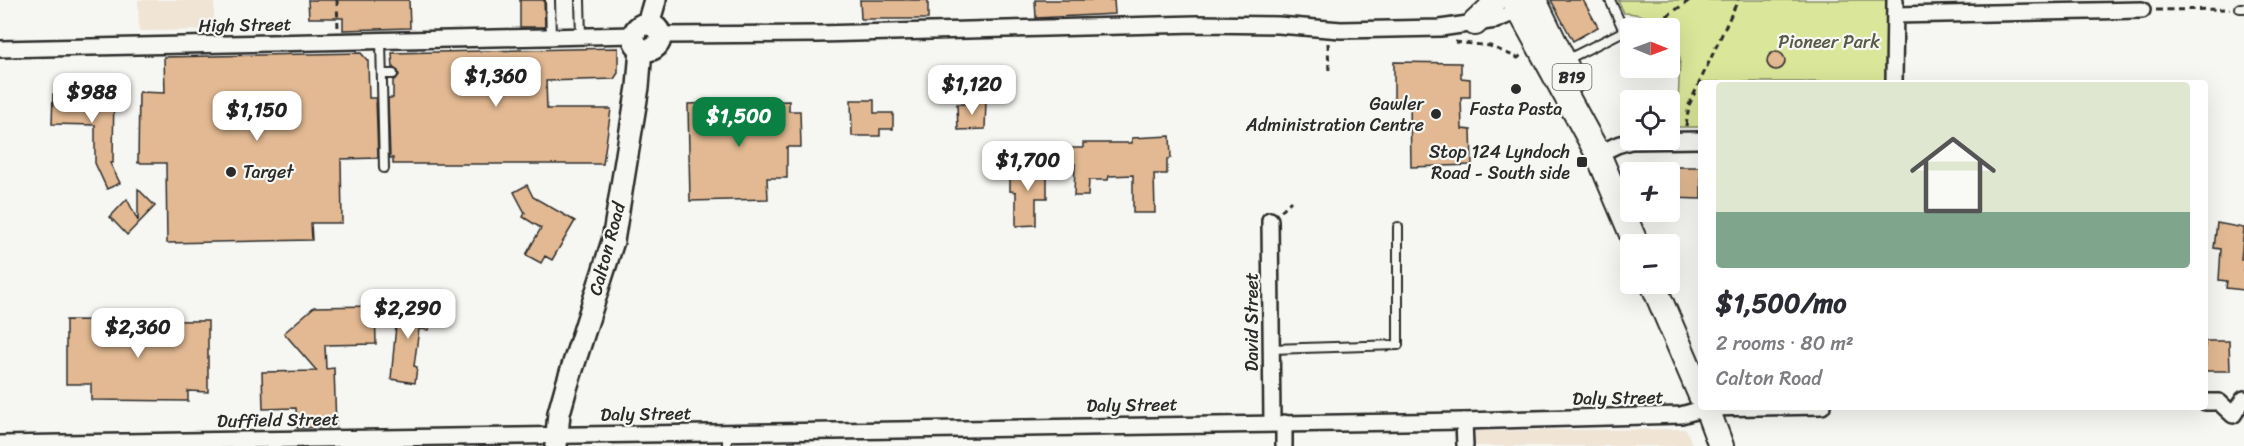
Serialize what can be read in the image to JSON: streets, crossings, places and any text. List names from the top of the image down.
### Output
{
  "streets": {
    "main road": ["B19", "Calton Road"],
    "street": [
      "High Street",
      "David Street",
      "Daly Street",
      "Duffield Street"
    ]
  },
  "crossings": [
    ["High Street", "B19"],
    ["High Street", "Calton Road"],
    ["Calton Road", "Daly Street"],
    ["Calton Road", "Duffield Street"],
    ["David Street", "Daly Street"],
    ["Daly Street", "Duffield Street"]
  ],
  "parks": ["Pioneer Park"],
  "places": {
    "other": ["Fasta Pasta", "Gawler Administration Centre", "Target"],
    "transit": ["Stop 124 Lyndoch Road - South side"]
  },
  "north": "right",
  "page": {
    "map_buttons": ["+", "−"],
    "price": [
      "$1,360",
      "$1,120",
      "$988",
      "$1,150",
      "$1,500",
      "$1,700",
      "$2,290",
      "$2,360"
    ],
    "list": [
      {
        "name": "$1,500/mo",
        "note": "2 rooms · 80 m² · Calton Road"
      }
    ]
  }
}
